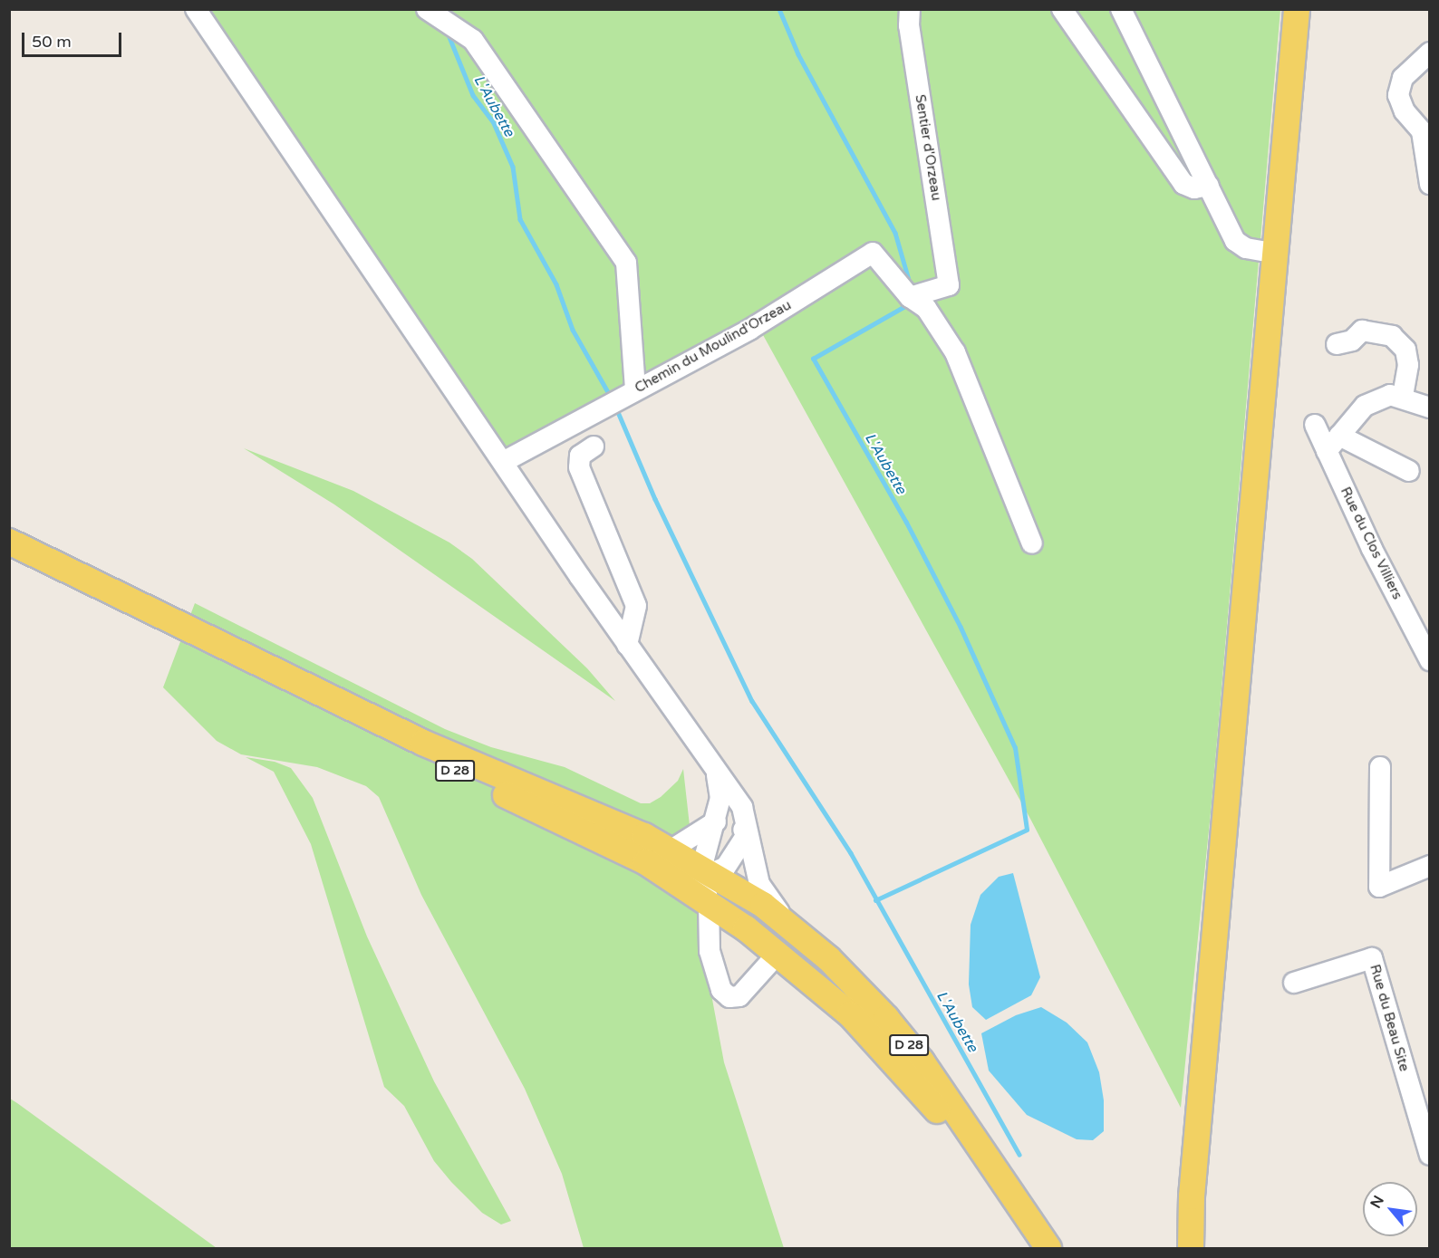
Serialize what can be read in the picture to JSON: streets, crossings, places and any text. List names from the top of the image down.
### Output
{
  "streets": {
    "main road": ["D 28"],
    "street": [
      "Sentier d'Orzeau",
      "Chemin du Moulind'Orzeau",
      "Rue du Clos Villiers",
      "Rue du Beau Site"
    ]
  },
  "crossings": [
    ["Sentier d'Orzeau", "Chemin du Moulind'Orzeau"]
  ],
  "water": ["L'Aubette"],
  "scale_bar": "50 m",
  "north": "top left"
}
